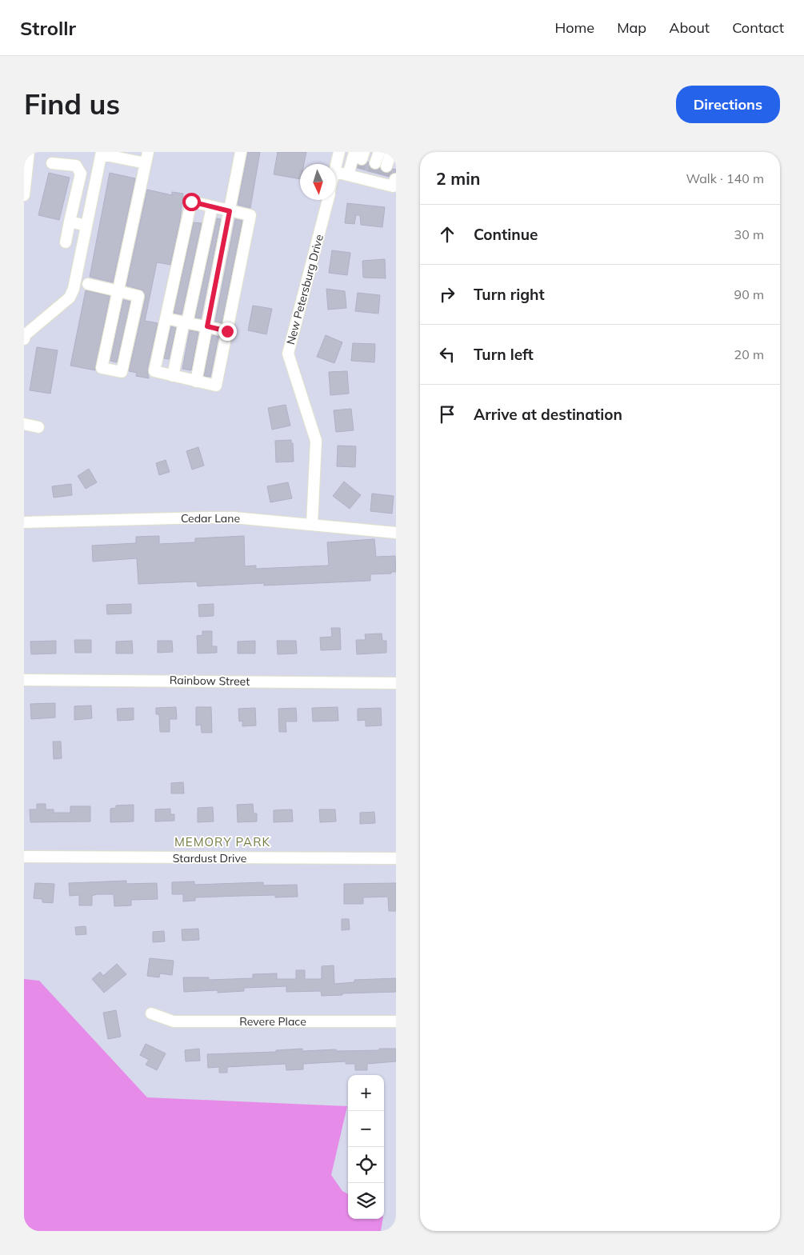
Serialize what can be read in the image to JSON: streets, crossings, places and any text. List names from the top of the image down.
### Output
{
  "streets": {
    "street": [
      "New Petersburg Drive",
      "Cedar Lane",
      "Rainbow Street",
      "Stardust Drive",
      "Revere Place"
    ]
  },
  "crossings": [
    ["New Petersburg Drive", "Cedar Lane"]
  ],
  "districts": ["MEMORY PARK"],
  "north": "bottom",
  "page": {
    "header": "Strollr",
    "nav": [
      "Home",
      "Map",
      "About",
      "Contact"
    ],
    "buttons": "Directions",
    "title": "Find us",
    "heading": ["2 min", "Walk · 140 m"],
    "list": [
      ["Continue", "30 m"],
      ["Turn right", "90 m"],
      ["Turn left", "20 m"],
      "Arrive at destination"
    ],
    "map_buttons": ["+", "−"]
  }
}
